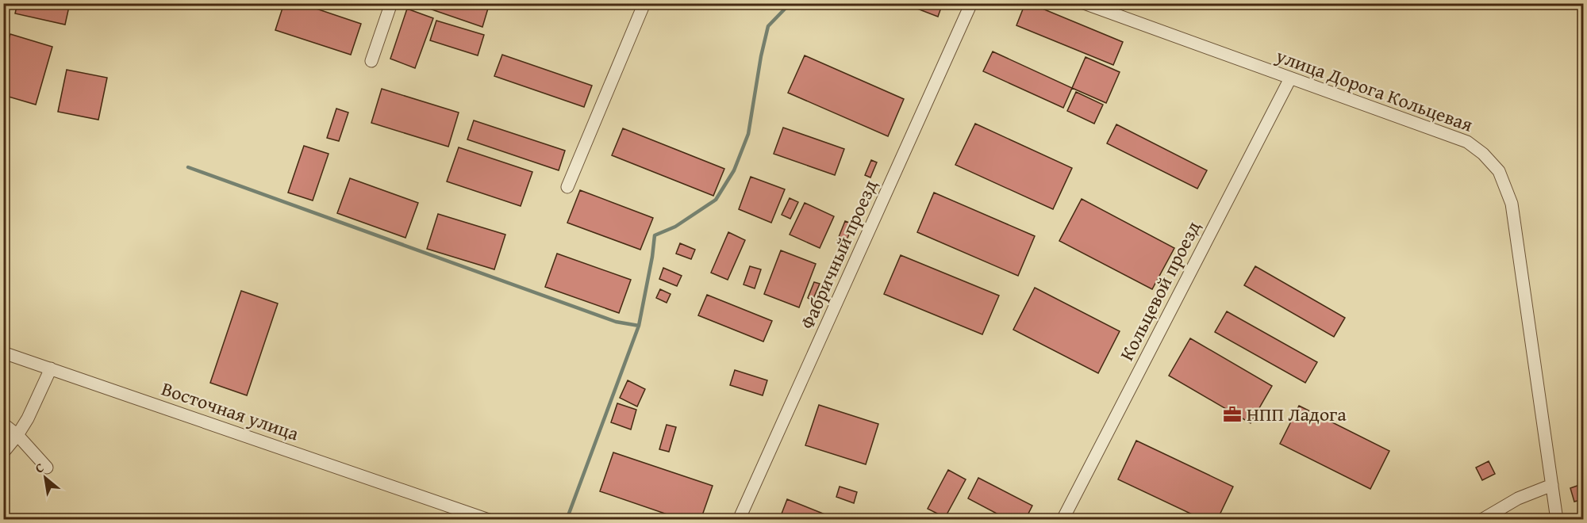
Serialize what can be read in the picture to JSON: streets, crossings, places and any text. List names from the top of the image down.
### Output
{
  "streets": {
    "street": [
      "улица Дорога Кольцевая",
      "Фабричный проезд",
      "Кольцевой проезд",
      "Восточная улица"
    ]
  },
  "crossings": [
    ["улица Дорога Кольцевая", "Кольцевой проезд"]
  ],
  "places": {
    "office": ["НПП Ладога"]
  },
  "north": "top left"
}
